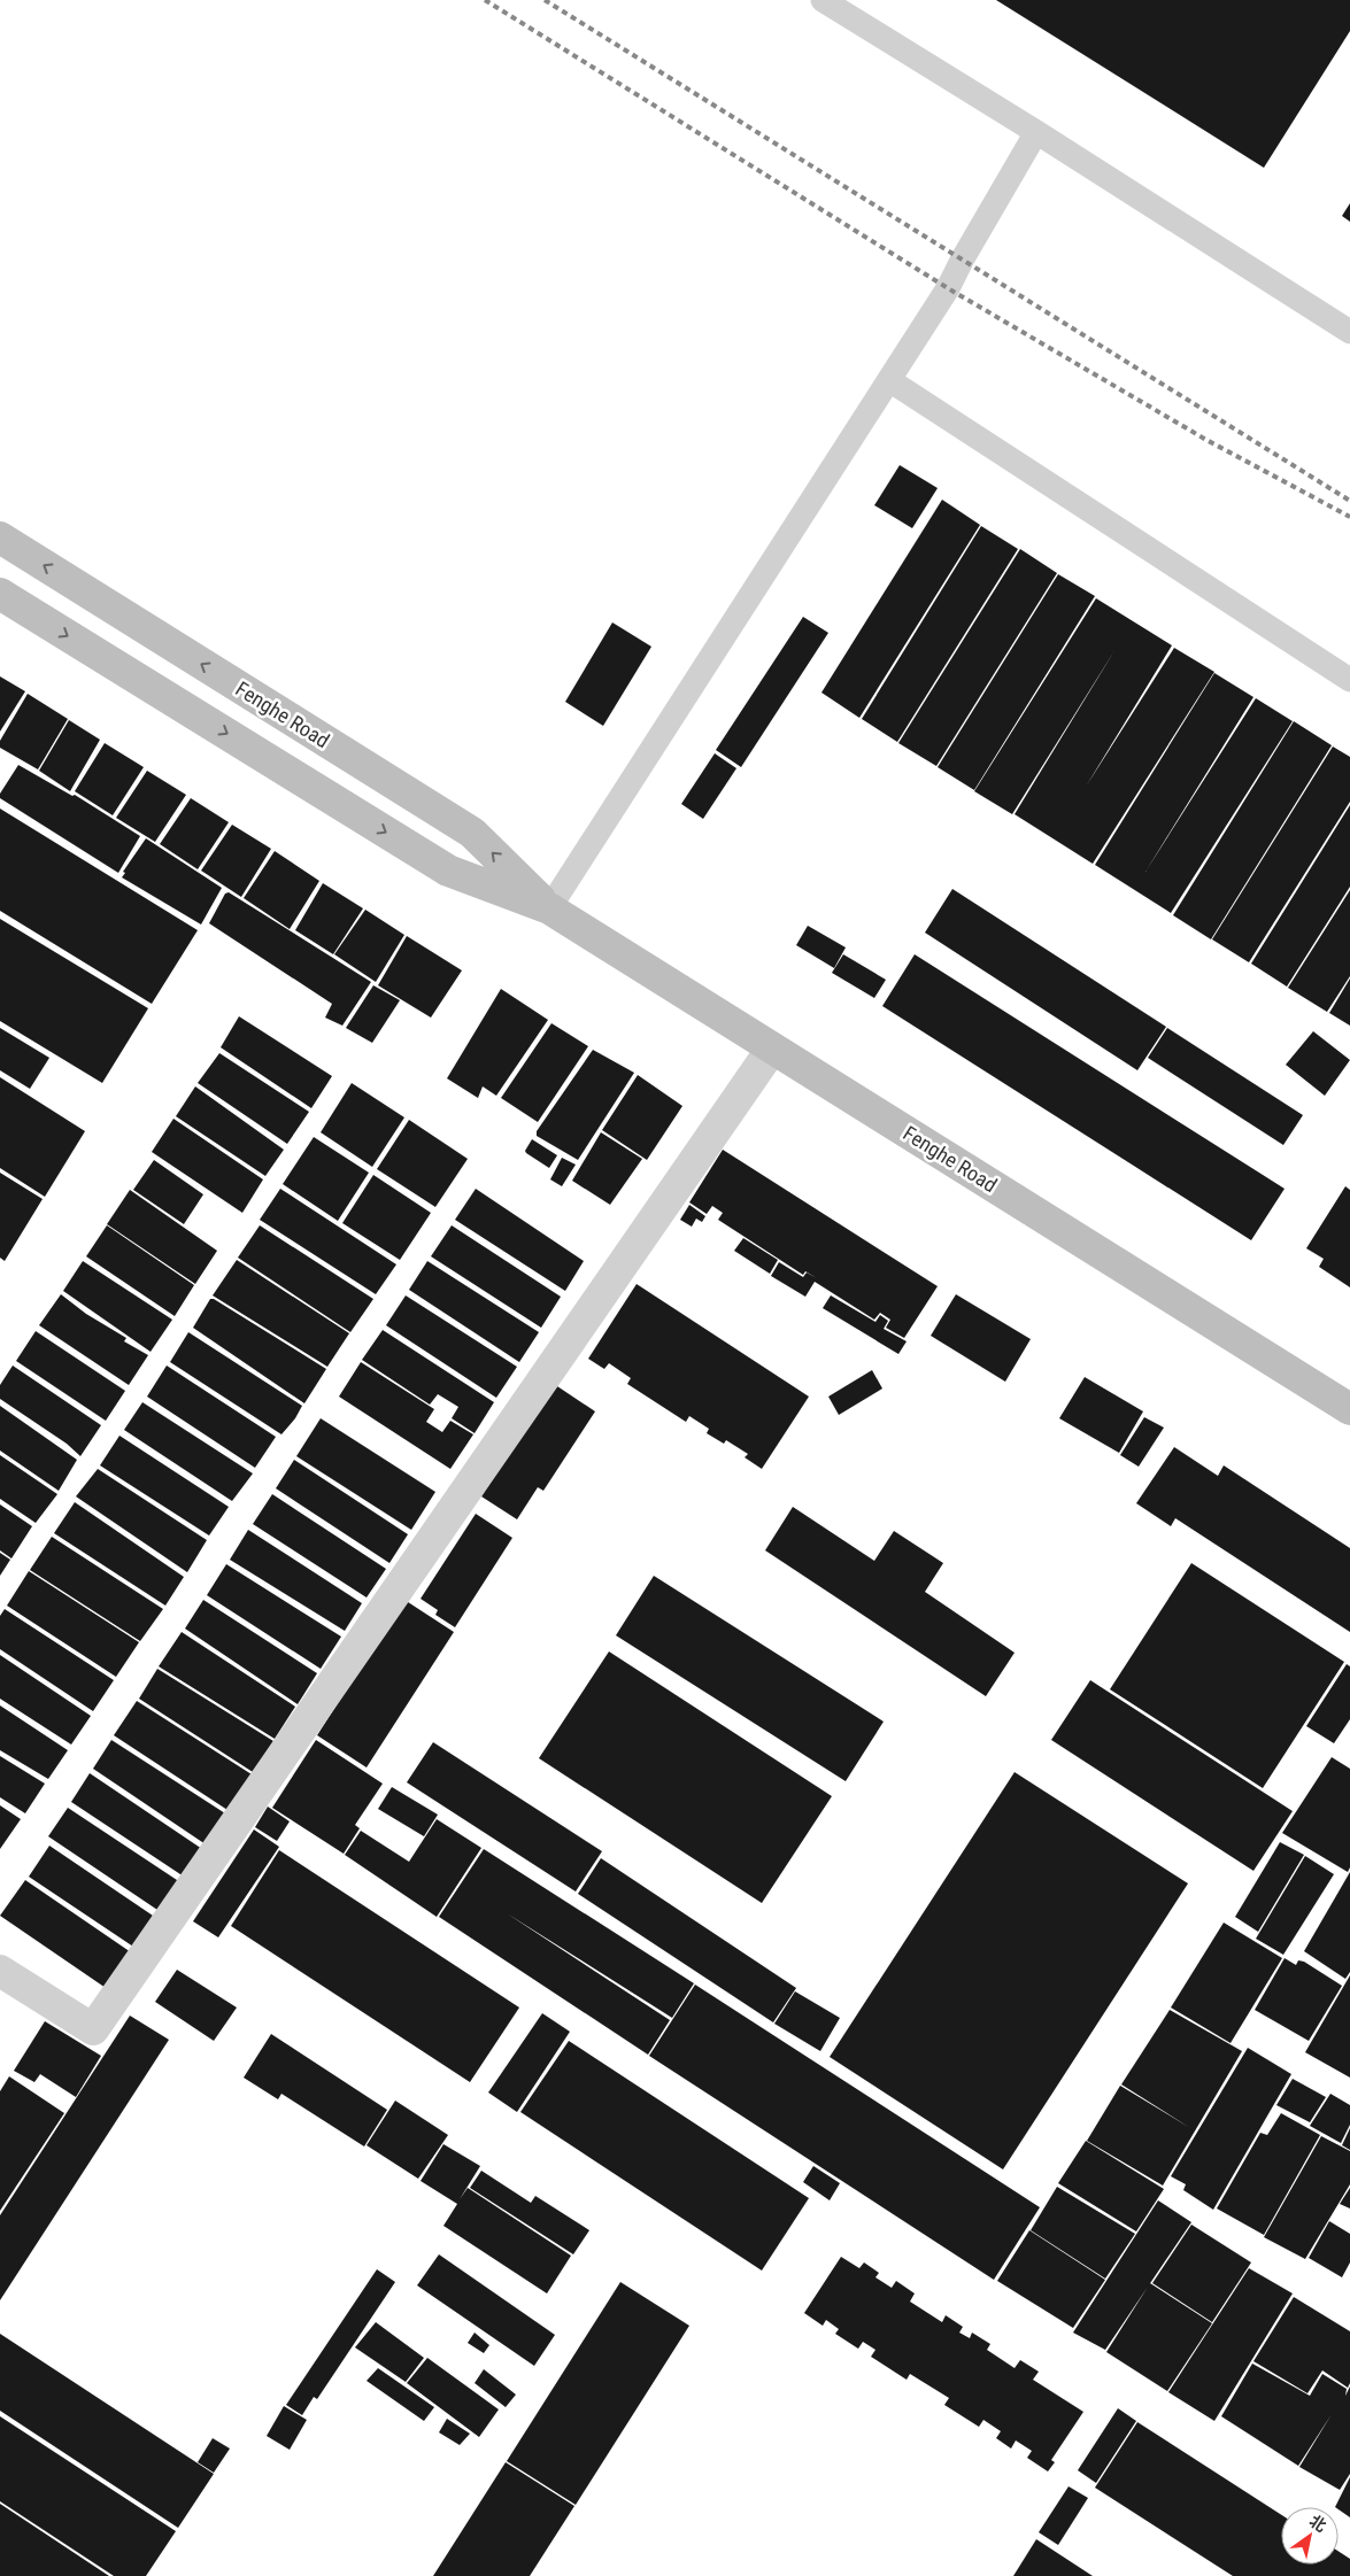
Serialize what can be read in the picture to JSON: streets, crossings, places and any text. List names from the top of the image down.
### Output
{
  "streets": {
    "main road": ["Fenghe Road"]
  },
  "north": "top right"
}
